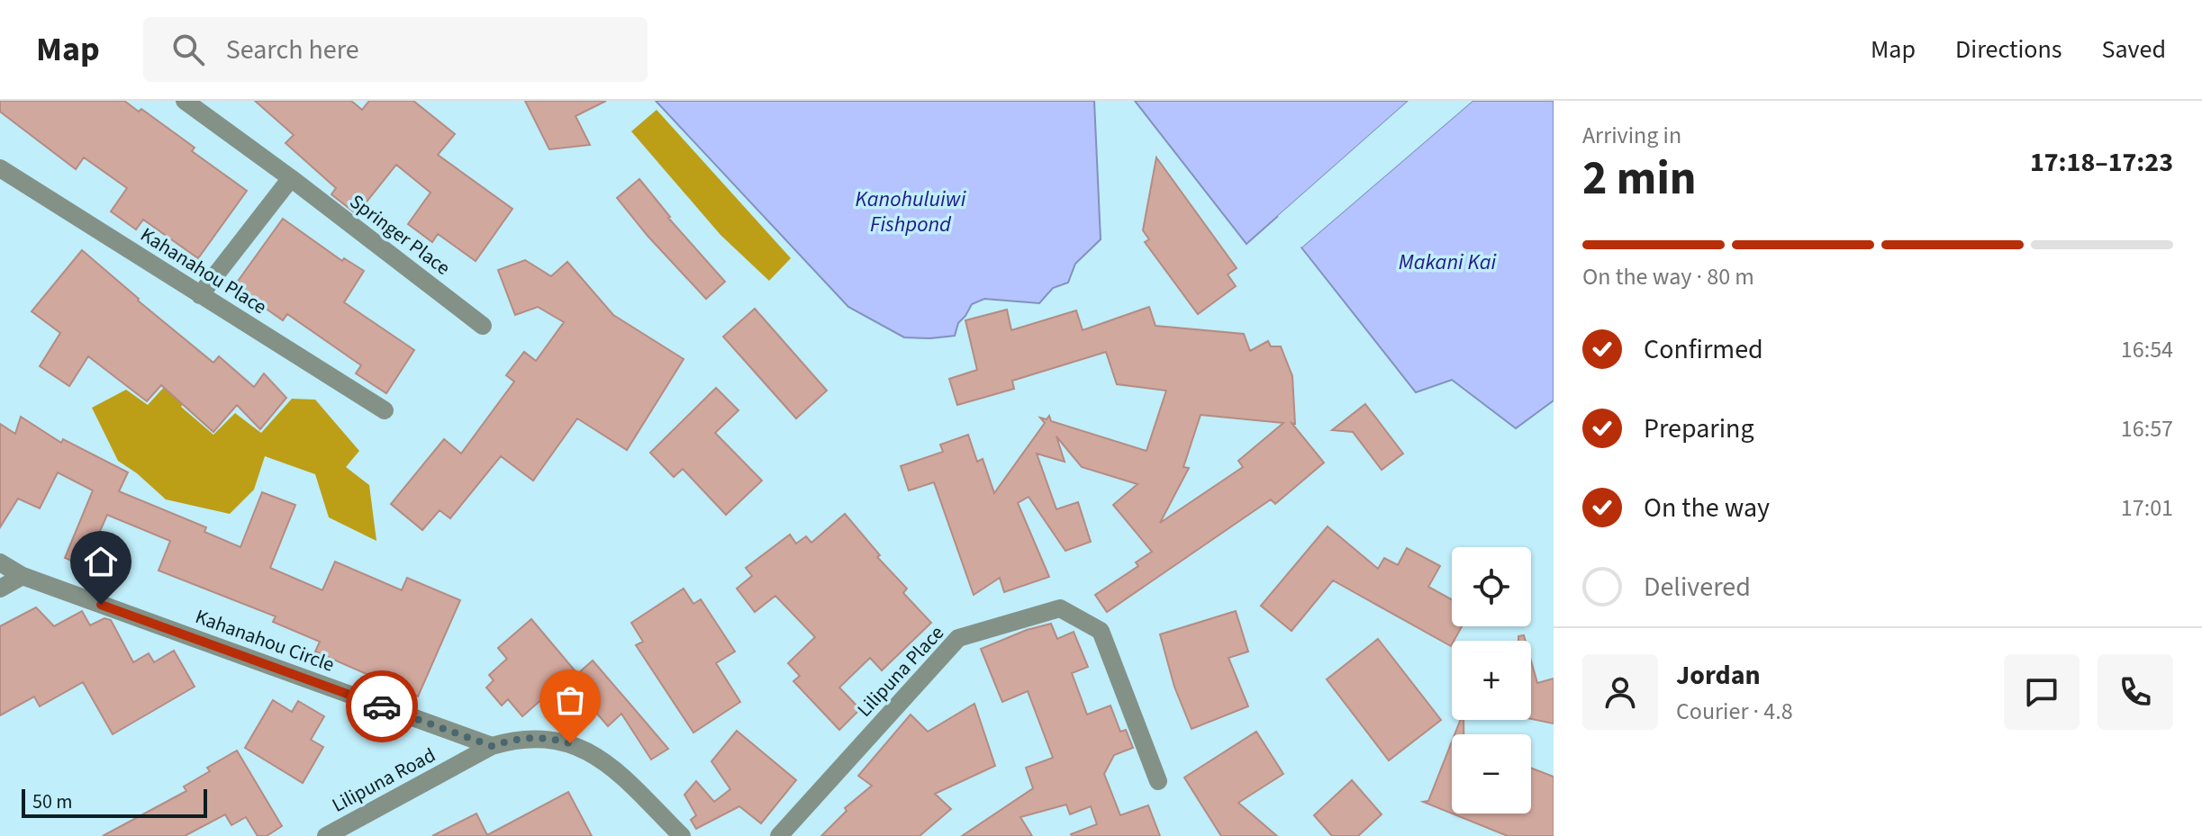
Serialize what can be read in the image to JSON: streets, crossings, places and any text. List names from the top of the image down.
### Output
{
  "streets": {
    "street": [
      "Springer Place",
      "Kahanahou Place",
      "Kahanahou Circle",
      "Lilipuna Place",
      "Lilipuna Road"
    ]
  },
  "crossings": [
    ["Kahanahou Circle", "Lilipuna Road"]
  ],
  "water": ["Kanohuluiwi Fishpond", "Makani Kai"],
  "scale_bar": "50 m",
  "page": {
    "header": "Map",
    "search": "Search here",
    "nav": ["Map", "Directions", "Saved"],
    "heading": ["2 min", "Arriving in", "17:18–17:23"],
    "panel": ["Jordan", "Courier · 4.8"],
    "bar": "On the way · 80 m",
    "list": [
      ["Confirmed", "16:54"],
      ["Preparing", "16:57"],
      ["On the way", "17:01"],
      "Delivered"
    ],
    "map_buttons": ["+", "−"],
    "scale": "50 m"
  }
}
